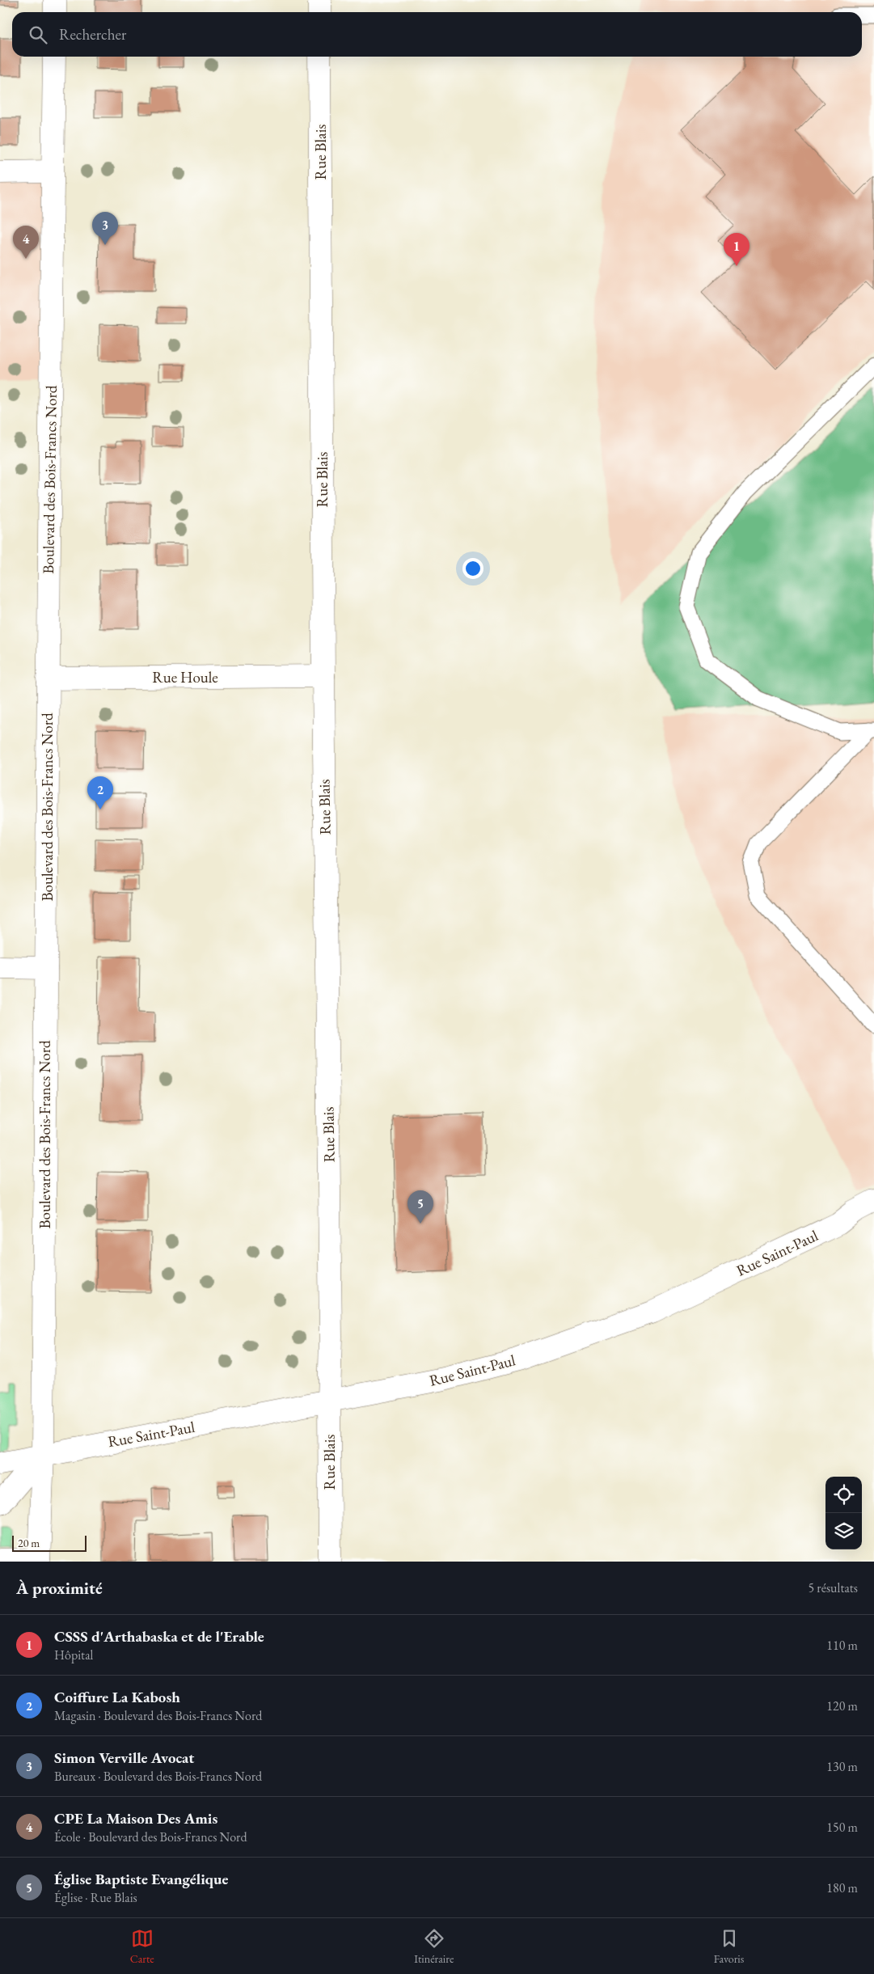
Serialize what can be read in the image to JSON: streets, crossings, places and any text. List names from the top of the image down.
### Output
{
  "streets": {
    "street": [
      "Rue Blais",
      "Boulevard des Bois-Francs Nord",
      "Rue Houle",
      "Rue Saint-Paul"
    ]
  },
  "crossings": [
    ["Rue Blais", "Rue Houle"],
    ["Rue Blais", "Rue Saint-Paul"],
    ["Boulevard des Bois-Francs Nord", "Rue Houle"],
    ["Boulevard des Bois-Francs Nord", "Rue Saint-Paul"]
  ],
  "scale_bar": "20 m",
  "page": {
    "search": "Rechercher",
    "pins": [
      "3",
      "4",
      "1",
      "2",
      "5"
    ],
    "scale": "20 m",
    "heading": ["À proximité", "5 résultats"],
    "list": [
      {
        "mark": "1",
        "name": "CSSS d'Arthabaska et de l'Erable",
        "note": "Hôpital",
        "value": "110 m"
      },
      {
        "mark": "2",
        "name": "Coiffure La Kabosh",
        "note": "Magasin · Boulevard des Bois-Francs Nord",
        "value": "120 m"
      },
      {
        "mark": "3",
        "name": "Simon Verville Avocat",
        "note": "Bureaux · Boulevard des Bois-Francs Nord",
        "value": "130 m"
      },
      {
        "mark": "4",
        "name": "CPE La Maison Des Amis",
        "note": "École · Boulevard des Bois-Francs Nord",
        "value": "150 m"
      },
      {
        "mark": "5",
        "name": "Église Baptiste Evangélique",
        "note": "Église · Rue Blais",
        "value": "180 m"
      }
    ],
    "nav": ["Carte", "Itinéraire", "Favoris"]
  }
}
